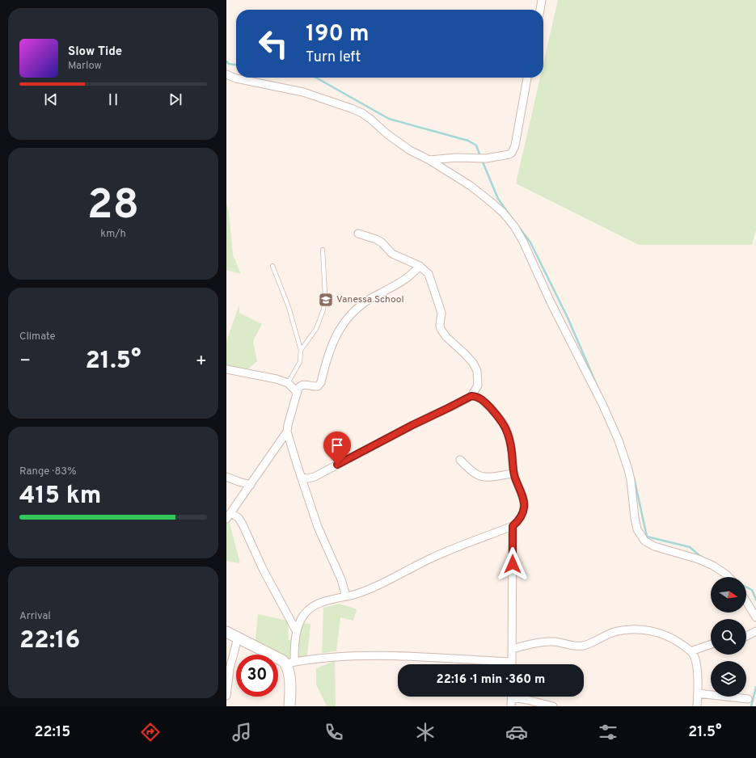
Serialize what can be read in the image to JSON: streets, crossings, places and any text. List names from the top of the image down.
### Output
{
  "places": {
    "school or university": ["Vanessa School"]
  },
  "north": "right",
  "page": {
    "turn": ["190 m", "Turn left"],
    "song": ["Slow Tide", "Marlow"],
    "tile": [
      ["28", "km/h"],
      "Climate",
      ["Range · 83%", "415 km"],
      ["Arrival", "22:16"]
    ],
    "heat": ["−", "21.5°", "+"],
    "limit": "30",
    "trip": "22:16 · 1 min · 360 m",
    "tabs": ["22:15", "21.5°"]
  }
}
